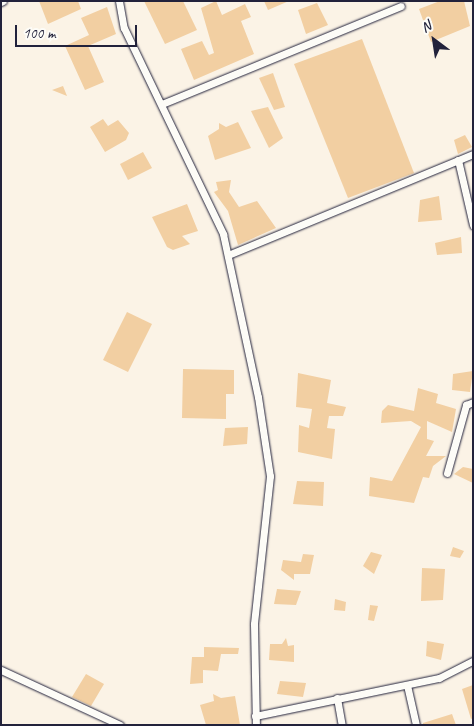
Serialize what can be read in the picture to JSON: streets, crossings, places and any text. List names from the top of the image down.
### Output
{
  "scale_bar": "100 m",
  "north": "top left"
}
